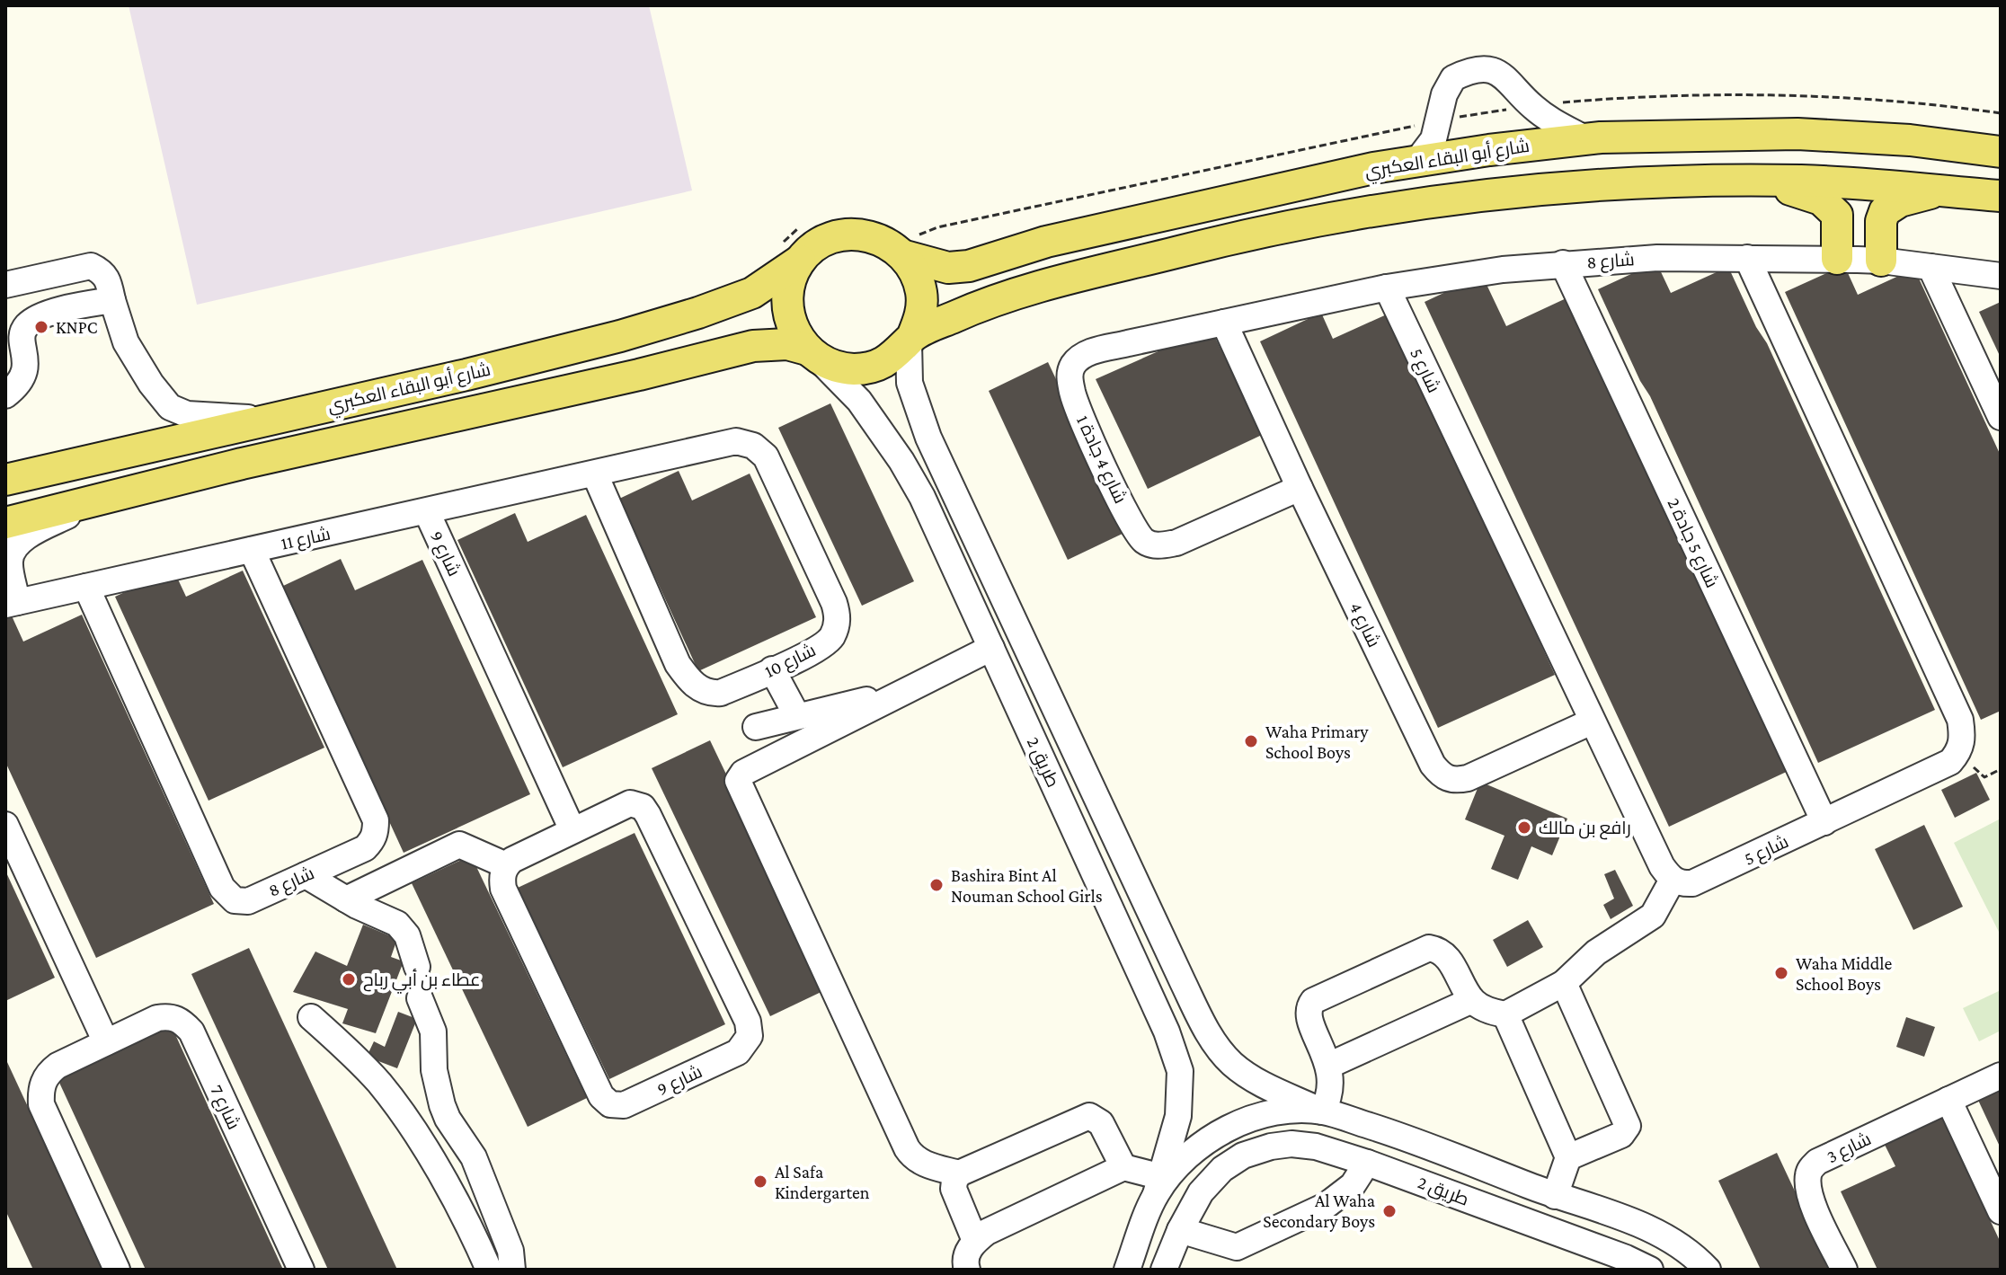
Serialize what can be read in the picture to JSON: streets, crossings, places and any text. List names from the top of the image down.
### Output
{
  "streets": {
    "main road": ["شارع أبو البقاء العكبري"],
    "street": [
      "شارع 8",
      "شارع 5",
      "شارع 4 جادة 1",
      "شارع 11",
      "شارع 5 جادة 2",
      "شارع 9",
      "شارع 4",
      "شارع 10",
      "طريق 2",
      "شارع 7",
      "شارع 3"
    ]
  },
  "crossings": [
    ["شارع أبو البقاء العكبري", "طريق 2"],
    ["شارع 8", "شارع 5"],
    ["شارع 8", "شارع 4 جادة 1"],
    ["شارع 8", "شارع 11"],
    ["شارع 8", "شارع 5 جادة 2"],
    ["شارع 8", "شارع 4"],
    ["شارع 5", "شارع 5 جادة 2"],
    ["شارع 5", "شارع 4"],
    ["شارع 4 جادة 1", "شارع 4"],
    ["شارع 11", "شارع 9"],
    ["شارع 11", "شارع 10"]
  ],
  "places": [
    "KNPC",
    "Waha Primary School Boys",
    "رافع بن مالك",
    "Bashira Bint Al Nouman School Girls",
    "Waha Middle School Boys",
    "عطاء بن أبي رباح",
    "Al Safa Kindergarten",
    "Al Waha Secondary Boys"
  ]
}
